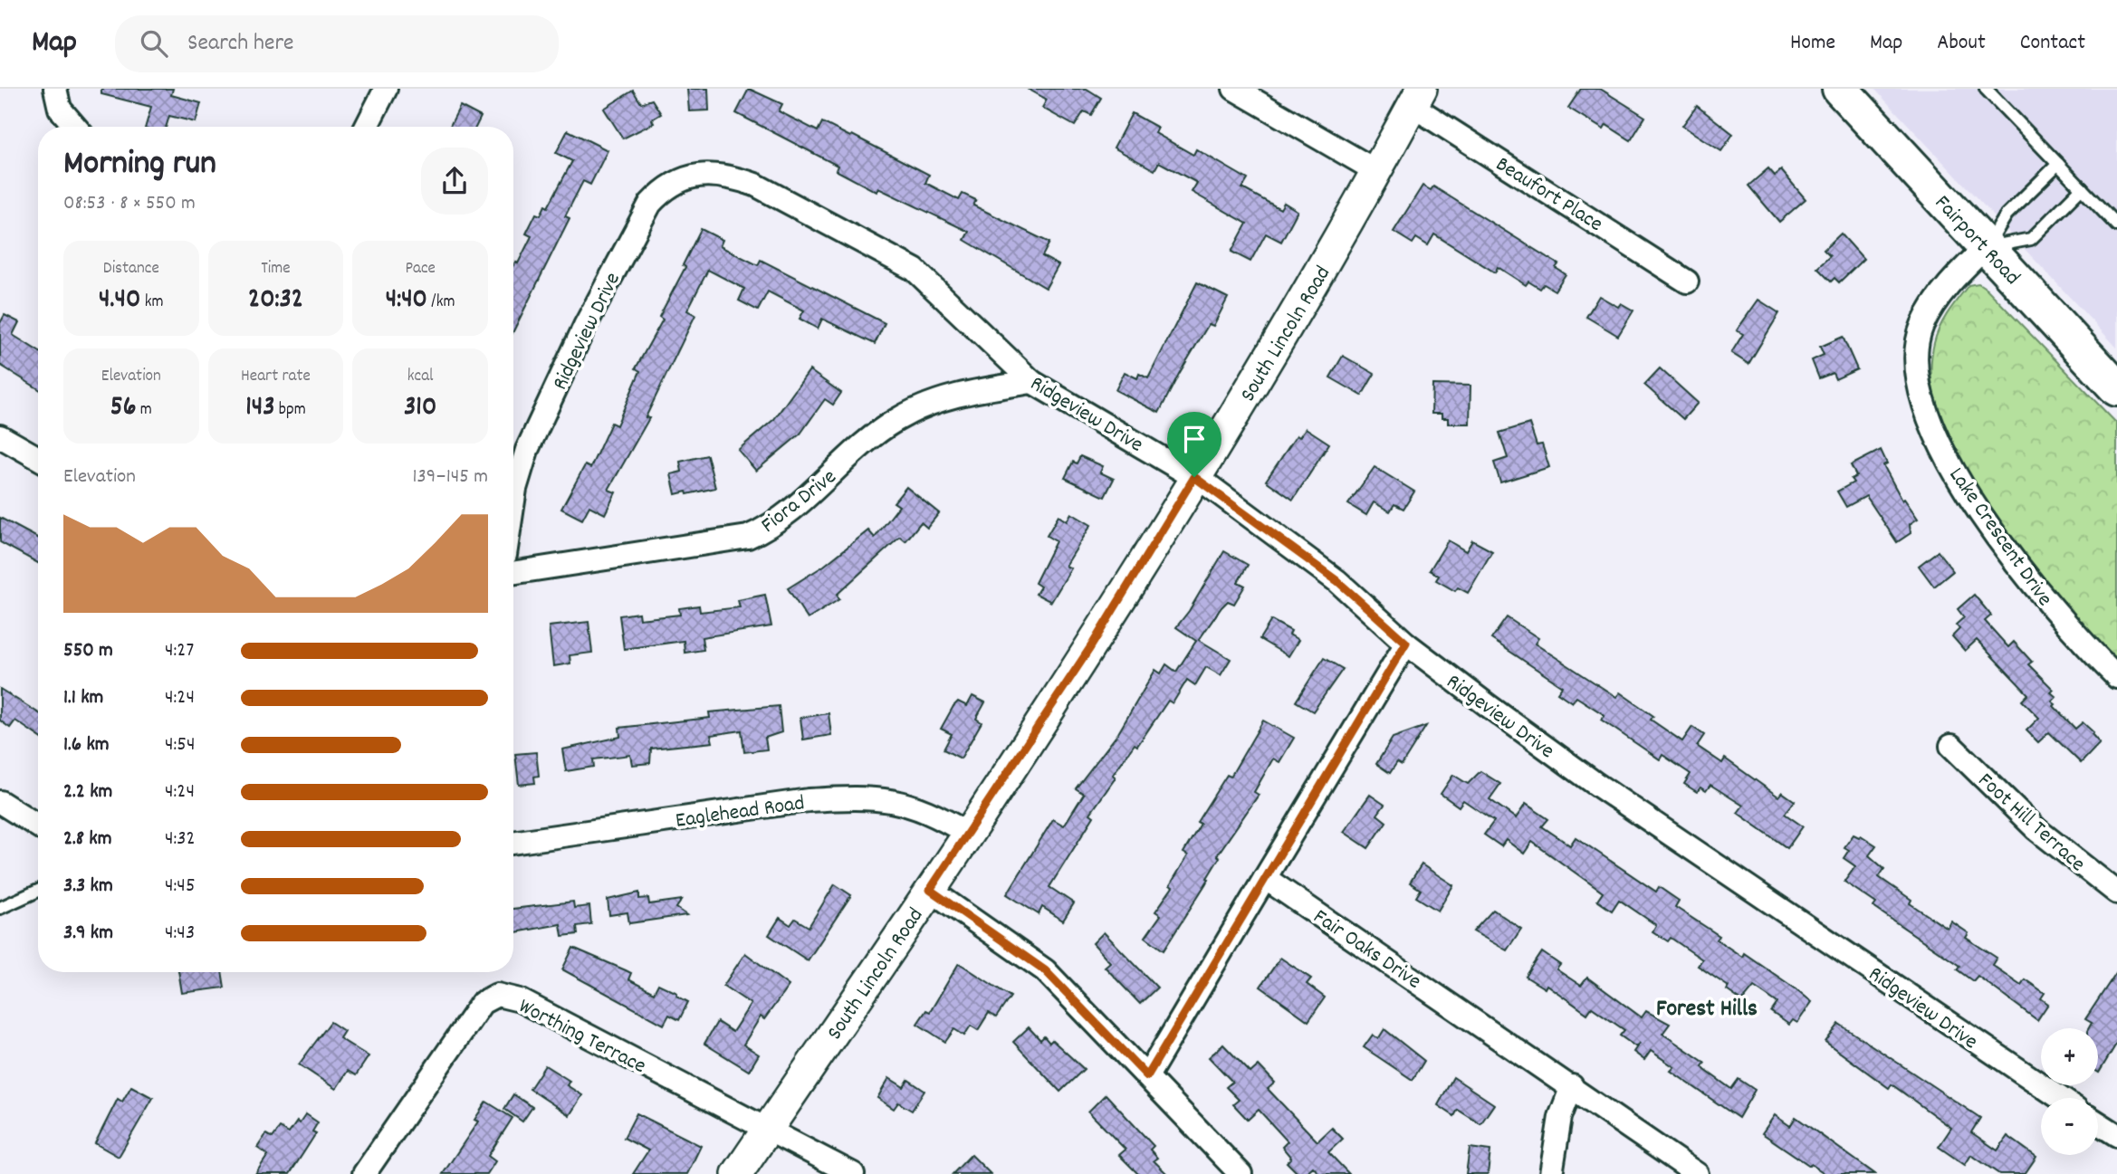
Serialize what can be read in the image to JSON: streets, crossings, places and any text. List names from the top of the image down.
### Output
{
  "streets": {
    "main road": ["Fairport Road"],
    "street": [
      "Beaufort Place",
      "Ridgeview Drive",
      "South Lincoln Road",
      "Fiora Drive",
      "Lake Crescent Drive",
      "Eaglehead Road",
      "Foot Hill Terrace",
      "Fair Oaks Drive",
      "Worthing Terrace"
    ]
  },
  "crossings": [
    ["Beaufort Place", "South Lincoln Road"],
    ["Fairport Road", "Lake Crescent Drive"],
    ["Ridgeview Drive", "South Lincoln Road"],
    ["Ridgeview Drive", "Fiora Drive"],
    ["South Lincoln Road", "Eaglehead Road"],
    ["South Lincoln Road", "Worthing Terrace"]
  ],
  "districts": ["Forest Hills"],
  "page": {
    "header": "Map",
    "search": "Search here",
    "nav": [
      "Home",
      "Map",
      "About",
      "Contact"
    ],
    "heading": ["Morning run", "08:53 · 8 × 550 m"],
    "stats": [
      ["Distance", "4.40 km"],
      ["Time", "20:32"],
      ["Pace", "4:40 /km"],
      ["Elevation", "56 m"],
      ["Heart rate", "143 bpm"],
      ["kcal", "310"]
    ],
    "chart": ["Elevation", "139–145 m"],
    "list": [
      {
        "name": "550 m",
        "note": "4:27"
      },
      {
        "name": "1.1 km",
        "note": "4:24"
      },
      {
        "name": "1.6 km",
        "note": "4:54"
      },
      {
        "name": "2.2 km",
        "note": "4:24"
      },
      {
        "name": "2.8 km",
        "note": "4:32"
      },
      {
        "name": "3.3 km",
        "note": "4:45"
      },
      {
        "name": "3.9 km",
        "note": "4:43"
      }
    ],
    "map_buttons": ["+", "−"]
  }
}
